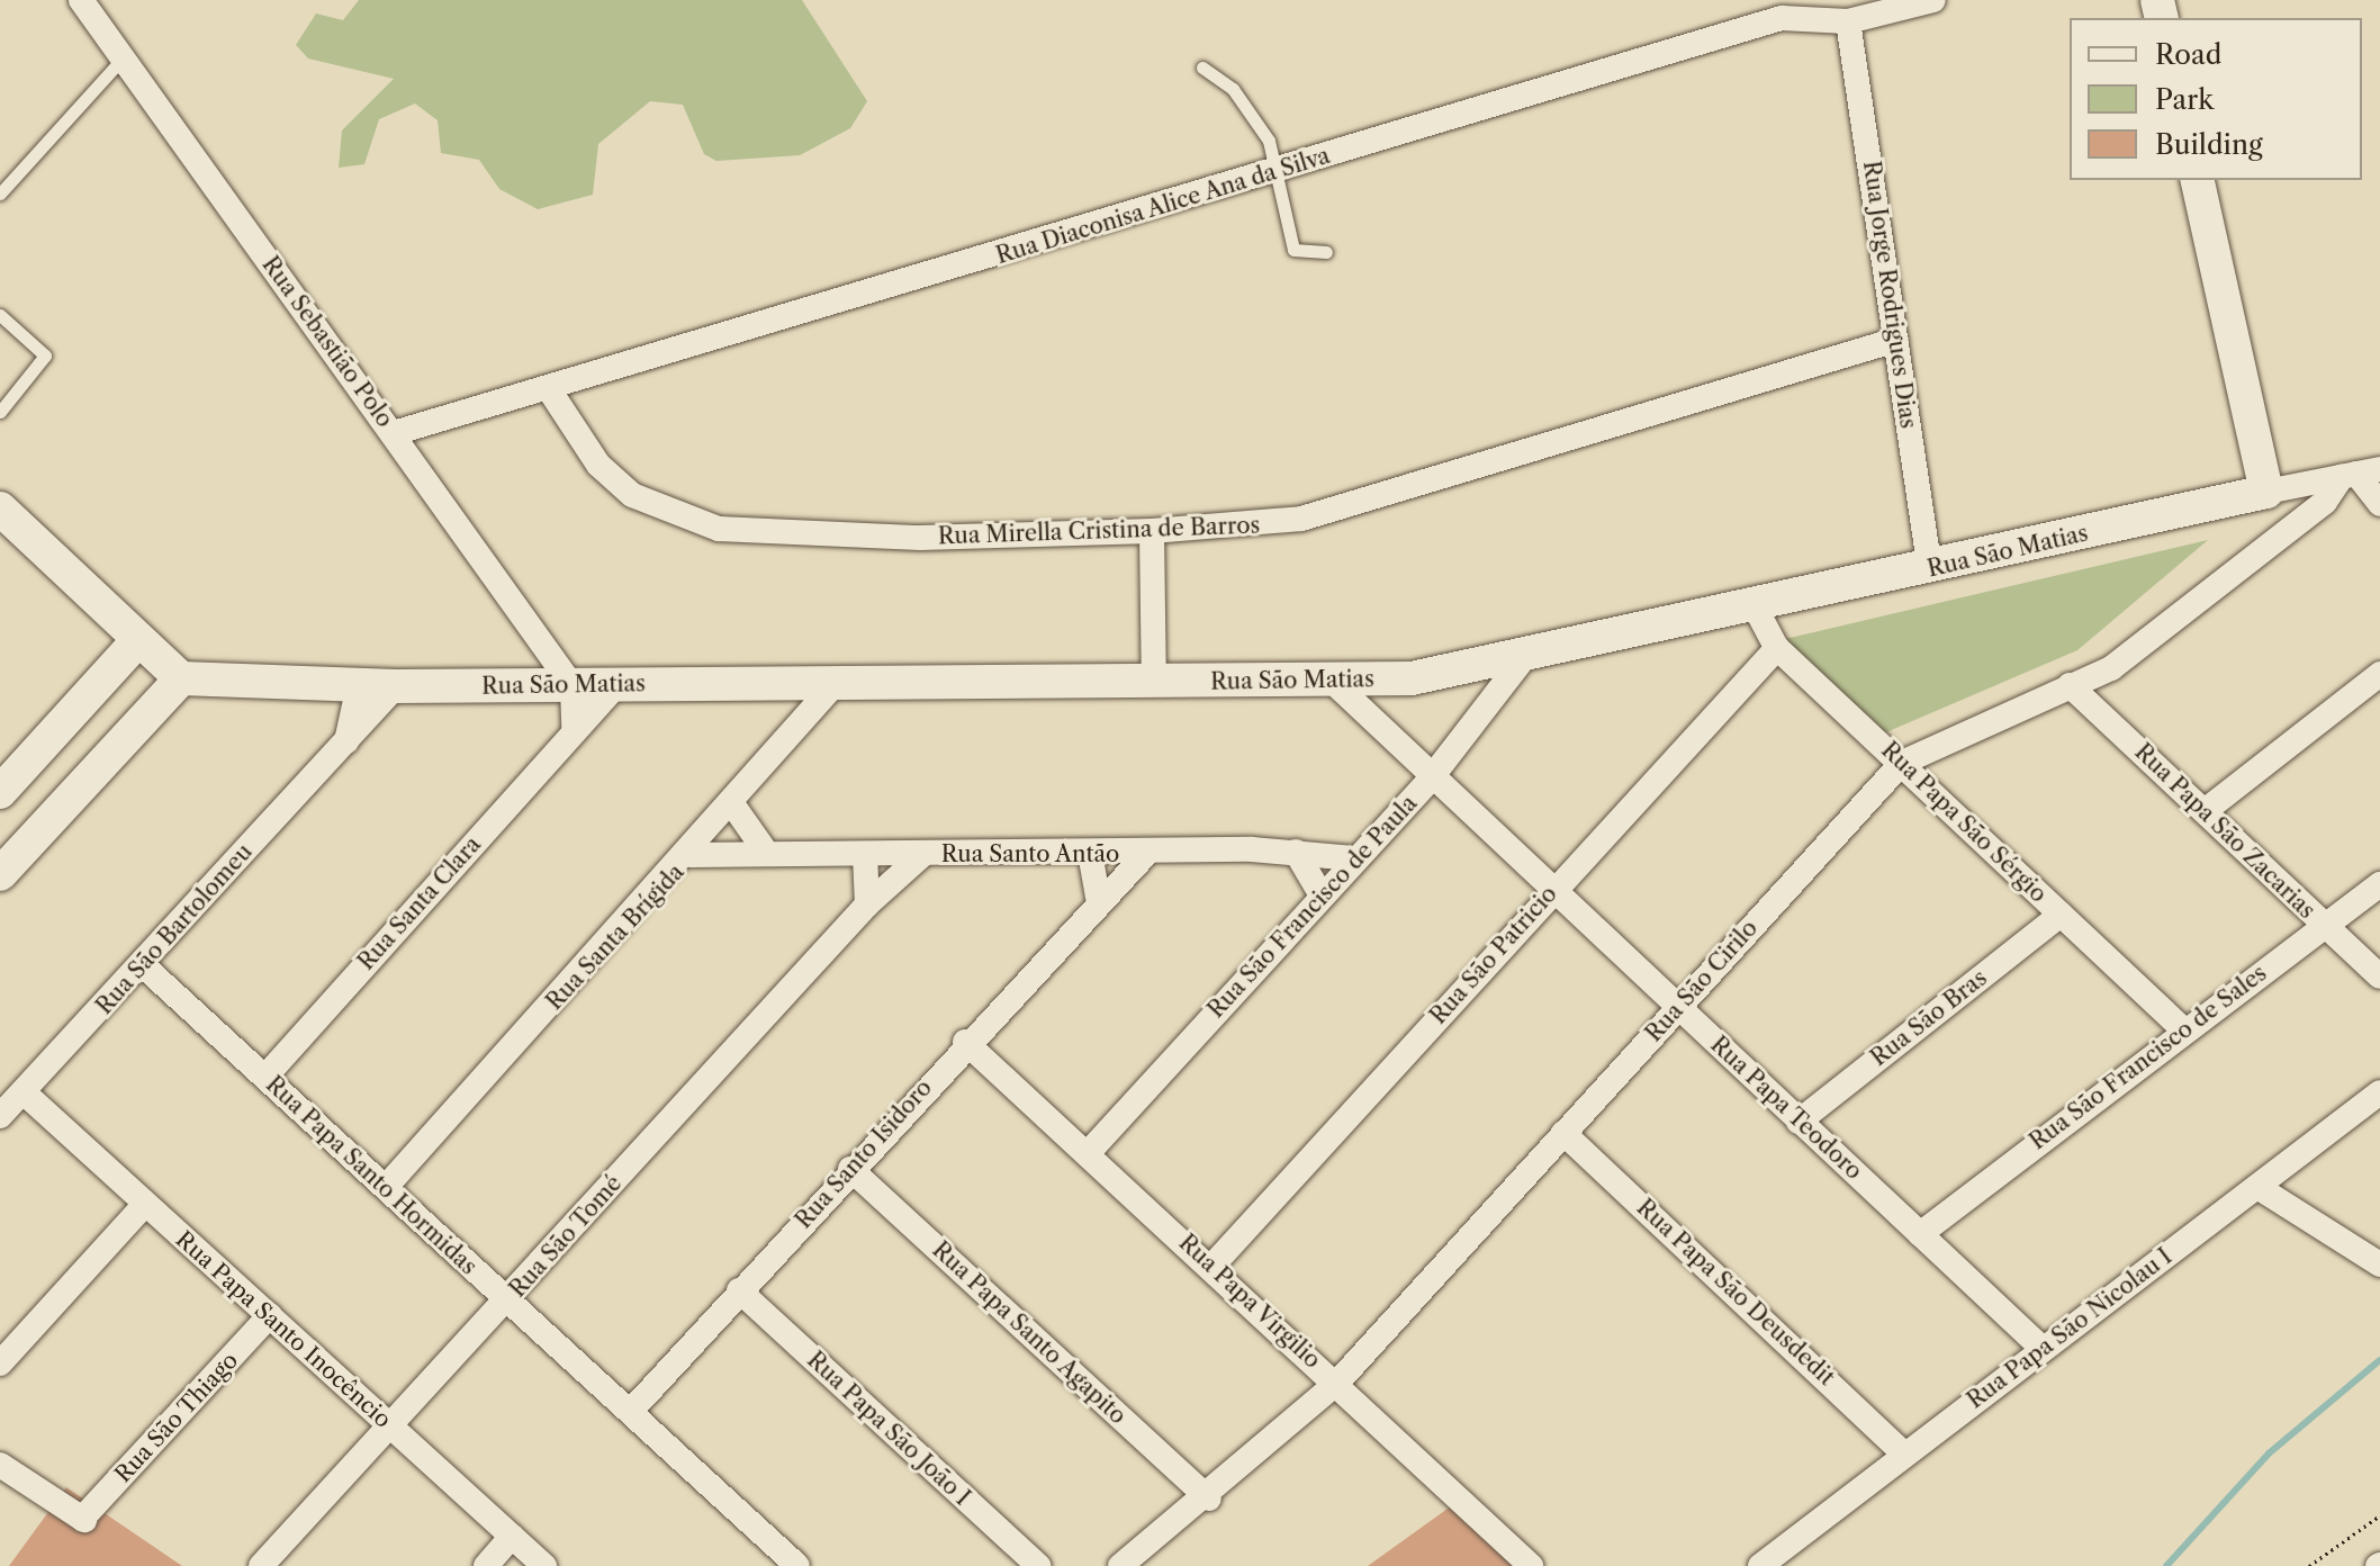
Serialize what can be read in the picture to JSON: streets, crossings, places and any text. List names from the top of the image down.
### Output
{
  "streets": {
    "street": [
      "Rua Diaconisa Alice Ana da Silva",
      "Rua Jorge Rodrigues Dias",
      "Rua Sebastião Polo",
      "Rua Mirella Cristina de Barros",
      "Rua São Matias",
      "Rua Papa São Sérgio",
      "Rua Papa São Zacarias",
      "Rua Santo Antão",
      "Rua Santa Clara",
      "Rua São Francisco de Paula",
      "Rua São Bartolomeu",
      "Rua Santa Brígida",
      "Rua São Patricio",
      "Rua São Cirilo",
      "Rua São Bras",
      "Rua São Francisco de Sales",
      "Rua Papa Teodoro",
      "Rua Santo Isidoro",
      "Rua Papa Santo Hormidas",
      "Rua São Tomé",
      "Rua Papa São Deusdedit",
      "Rua Papa Virgilio",
      "Rua Papa São Nicolau I",
      "Rua Papa Santo Inocêncio",
      "Rua Papa Santo Agapito",
      "Rua São Thiago",
      "Rua Papa São João I"
    ]
  },
  "crossings": [
    ["Rua Diaconisa Alice Ana da Silva", "Rua Jorge Rodrigues Dias"],
    ["Rua Diaconisa Alice Ana da Silva", "Rua Sebastião Polo"],
    ["Rua Diaconisa Alice Ana da Silva", "Rua Mirella Cristina de Barros"],
    ["Rua Jorge Rodrigues Dias", "Rua Mirella Cristina de Barros"],
    ["Rua Jorge Rodrigues Dias", "Rua São Matias"],
    ["Rua Sebastião Polo", "Rua São Matias"],
    ["Rua São Matias", "Rua Papa São Sérgio"],
    ["Rua São Matias", "Rua Santa Clara"],
    ["Rua São Matias", "Rua São Francisco de Paula"],
    ["Rua São Matias", "Rua São Bartolomeu"],
    ["Rua São Matias", "Rua Santa Brígida"],
    ["Rua São Matias", "Rua São Cirilo"],
    ["Rua São Matias", "Rua Papa Teodoro"],
    ["Rua Papa São Sérgio", "Rua São Patricio"],
    ["Rua Papa São Sérgio", "Rua São Cirilo"],
    ["Rua Papa São Sérgio", "Rua São Bras"],
    ["Rua Papa São Sérgio", "Rua São Francisco de Sales"],
    ["Rua Papa São Zacarias", "Rua São Cirilo"],
    ["Rua Papa São Zacarias", "Rua São Francisco de Sales"],
    ["Rua Santo Antão", "Rua São Francisco de Paula"],
    ["Rua Santo Antão", "Rua Santa Brígida"],
    ["Rua Santo Antão", "Rua Santo Isidoro"],
    ["Rua Santo Antão", "Rua São Tomé"],
    ["Rua Santa Clara", "Rua Papa Santo Hormidas"],
    ["Rua São Francisco de Paula", "Rua Papa Teodoro"],
    ["Rua São Francisco de Paula", "Rua Papa Virgilio"],
    ["Rua São Bartolomeu", "Rua Papa Santo Hormidas"],
    ["Rua São Bartolomeu", "Rua Papa Santo Inocêncio"],
    ["Rua Santa Brígida", "Rua Papa Santo Hormidas"],
    ["Rua São Patricio", "Rua Papa Teodoro"],
    ["Rua São Patricio", "Rua Papa Virgilio"],
    ["Rua São Cirilo", "Rua Papa Teodoro"],
    ["Rua São Cirilo", "Rua Papa São Deusdedit"],
    ["Rua São Cirilo", "Rua Papa Virgilio"],
    ["Rua São Cirilo", "Rua Papa Santo Agapito"],
    ["Rua São Bras", "Rua Papa Teodoro"],
    ["Rua São Francisco de Sales", "Rua Papa Teodoro"],
    ["Rua Papa Teodoro", "Rua Papa São Nicolau I"],
    ["Rua Santo Isidoro", "Rua Papa Santo Hormidas"],
    ["Rua Santo Isidoro", "Rua Papa Virgilio"],
    ["Rua Santo Isidoro", "Rua Papa Santo Agapito"],
    ["Rua Santo Isidoro", "Rua Papa São João I"],
    ["Rua Papa Santo Hormidas", "Rua São Tomé"],
    ["Rua São Tomé", "Rua Papa Santo Inocêncio"],
    ["Rua Papa São Deusdedit", "Rua Papa São Nicolau I"],
    ["Rua Papa Santo Inocêncio", "Rua São Thiago"]
  ],
  "legend": ["Road", "Park", "Building"]
}
